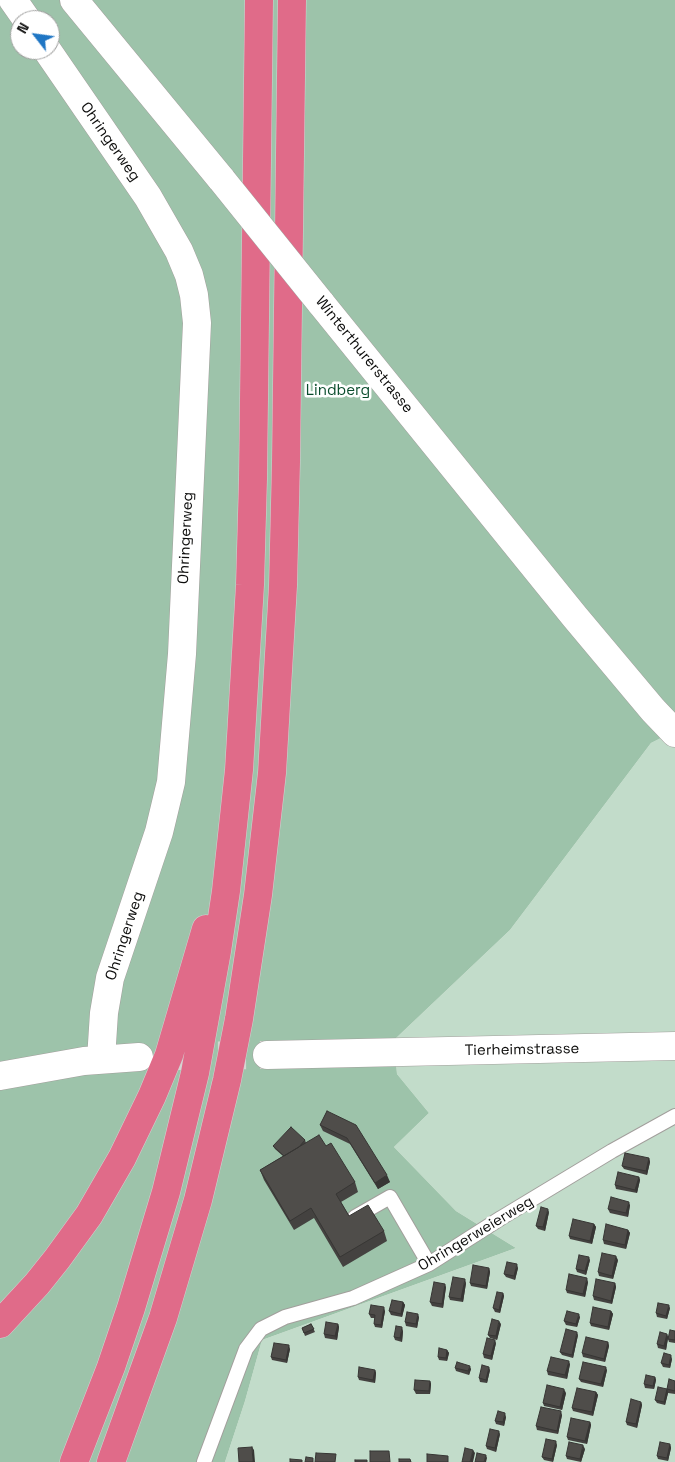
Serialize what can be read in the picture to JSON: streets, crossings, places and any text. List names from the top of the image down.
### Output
{
  "streets": {
    "street": ["Ohringerweg", "Winterthurerstrasse", "Tierheimstrasse"],
    "lane": ["Ohringerweierweg"]
  },
  "parks": ["Lindberg"],
  "north": "top left"
}
